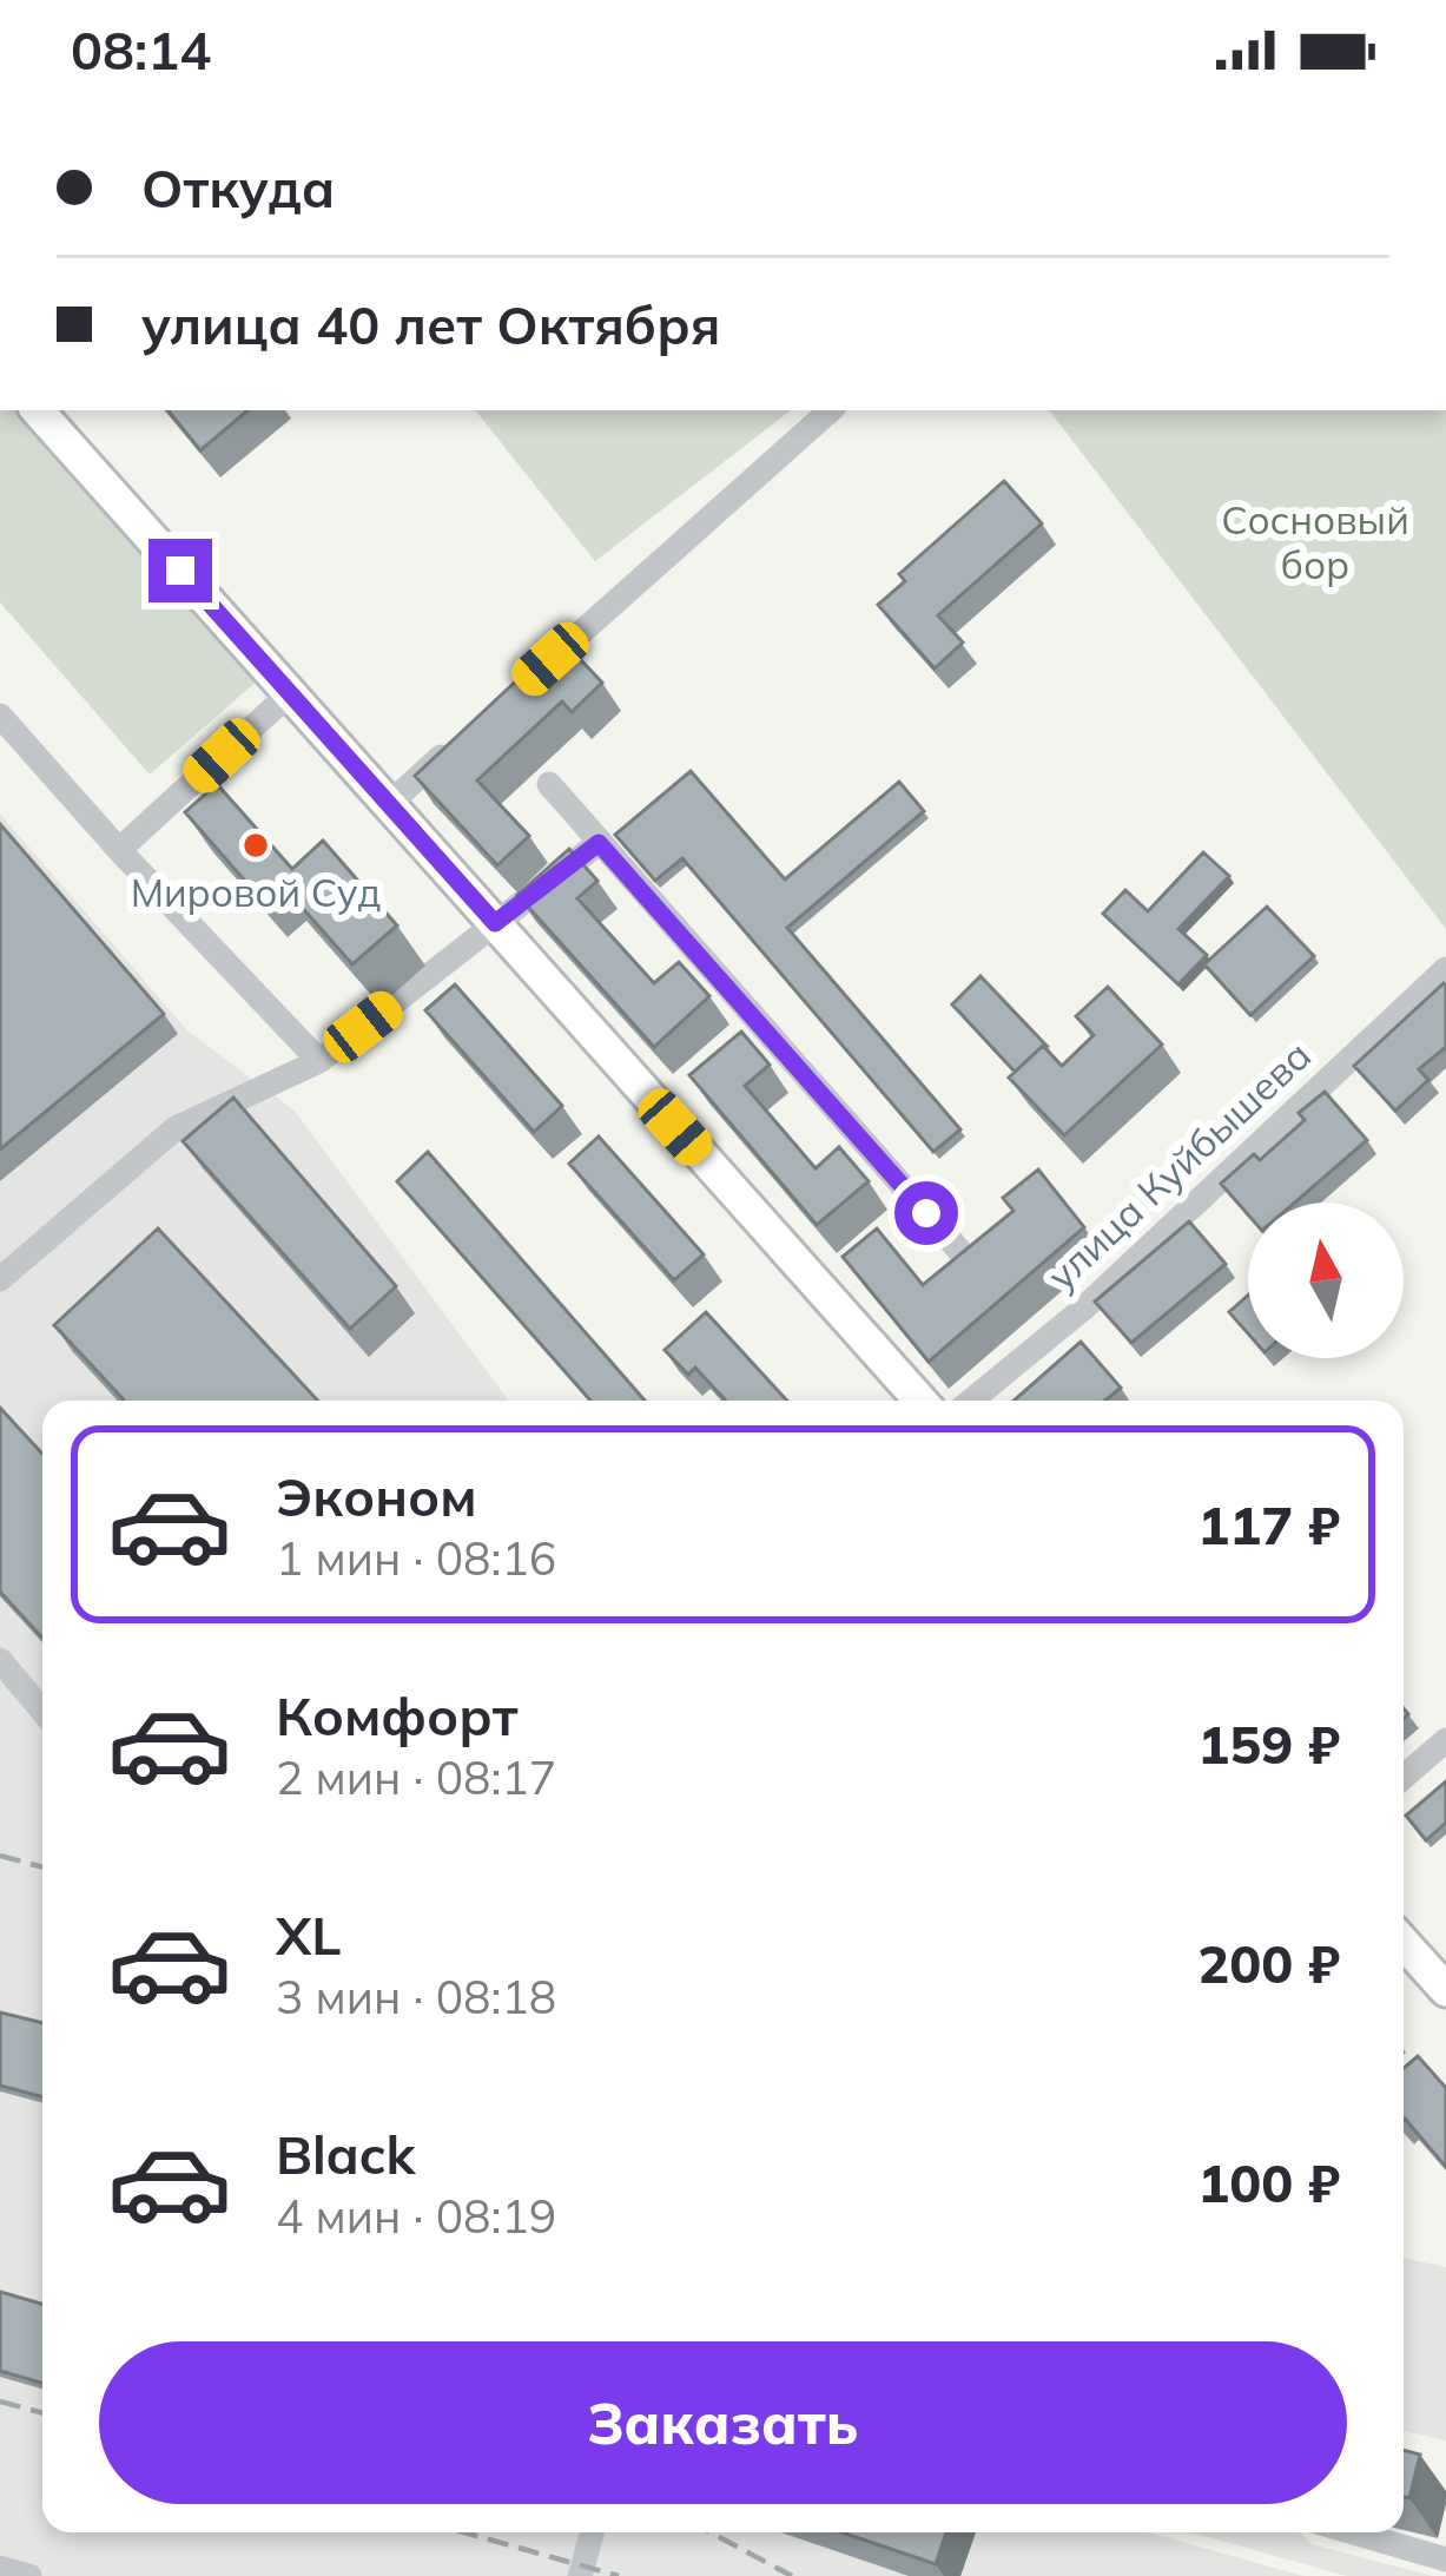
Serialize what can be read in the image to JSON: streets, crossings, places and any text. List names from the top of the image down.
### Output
{
  "streets": {
    "street": ["улица Куйбышева"]
  },
  "parks": ["Сосновый бор"],
  "places": ["Мировой Суд"],
  "north": "top",
  "page": {
    "status": "08:14",
    "banner": ["Откуда", "улица 40 лет Октября"],
    "list": [
      {
        "name": "Эконом",
        "note": "1 мин · 08:16",
        "value": "117 ₽"
      },
      {
        "name": "Комфорт",
        "note": "2 мин · 08:17",
        "value": "159 ₽"
      },
      {
        "name": "XL",
        "note": "3 мин · 08:18",
        "value": "200 ₽"
      },
      {
        "name": "Black",
        "note": "4 мин · 08:19",
        "value": "100 ₽"
      }
    ],
    "buttons": "Заказать"
  }
}
